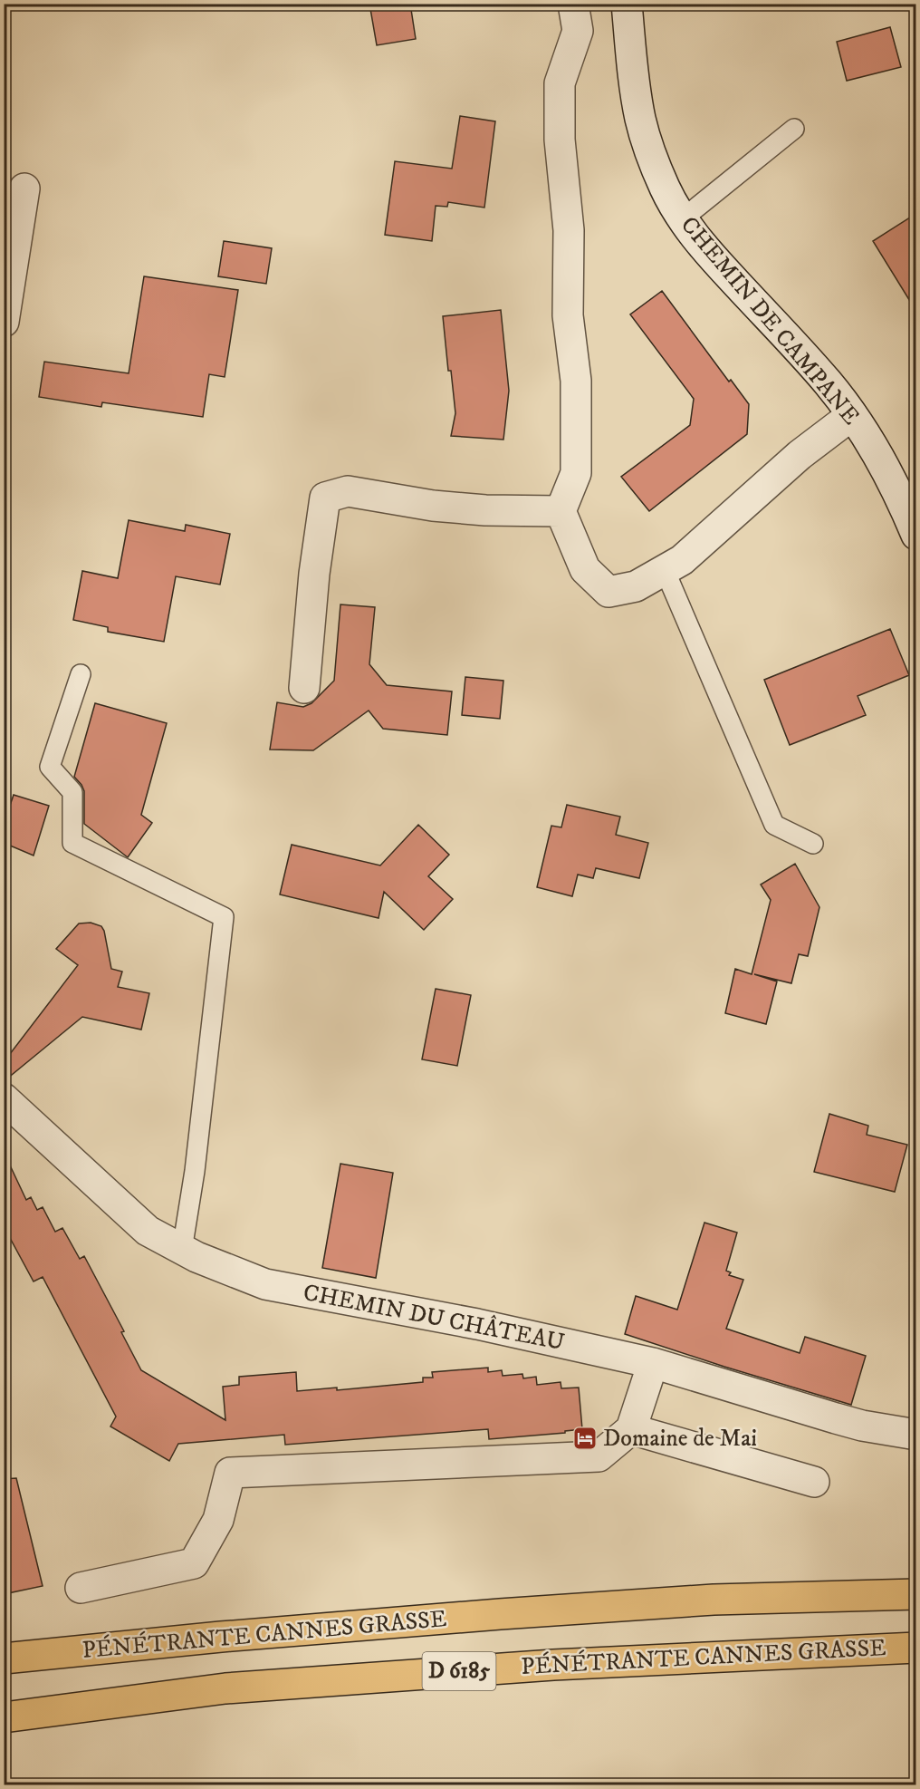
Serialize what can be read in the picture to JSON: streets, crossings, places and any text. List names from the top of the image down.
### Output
{
  "streets": {
    "highway": ["PÉNÉTRANTE CANNES GRASSE", "D 6185"],
    "street": ["CHEMIN DE CAMPANE", "CHEMIN DU CHÂTEAU"]
  },
  "places": {
    "hotel": ["Domaine de Mai"]
  }
}
